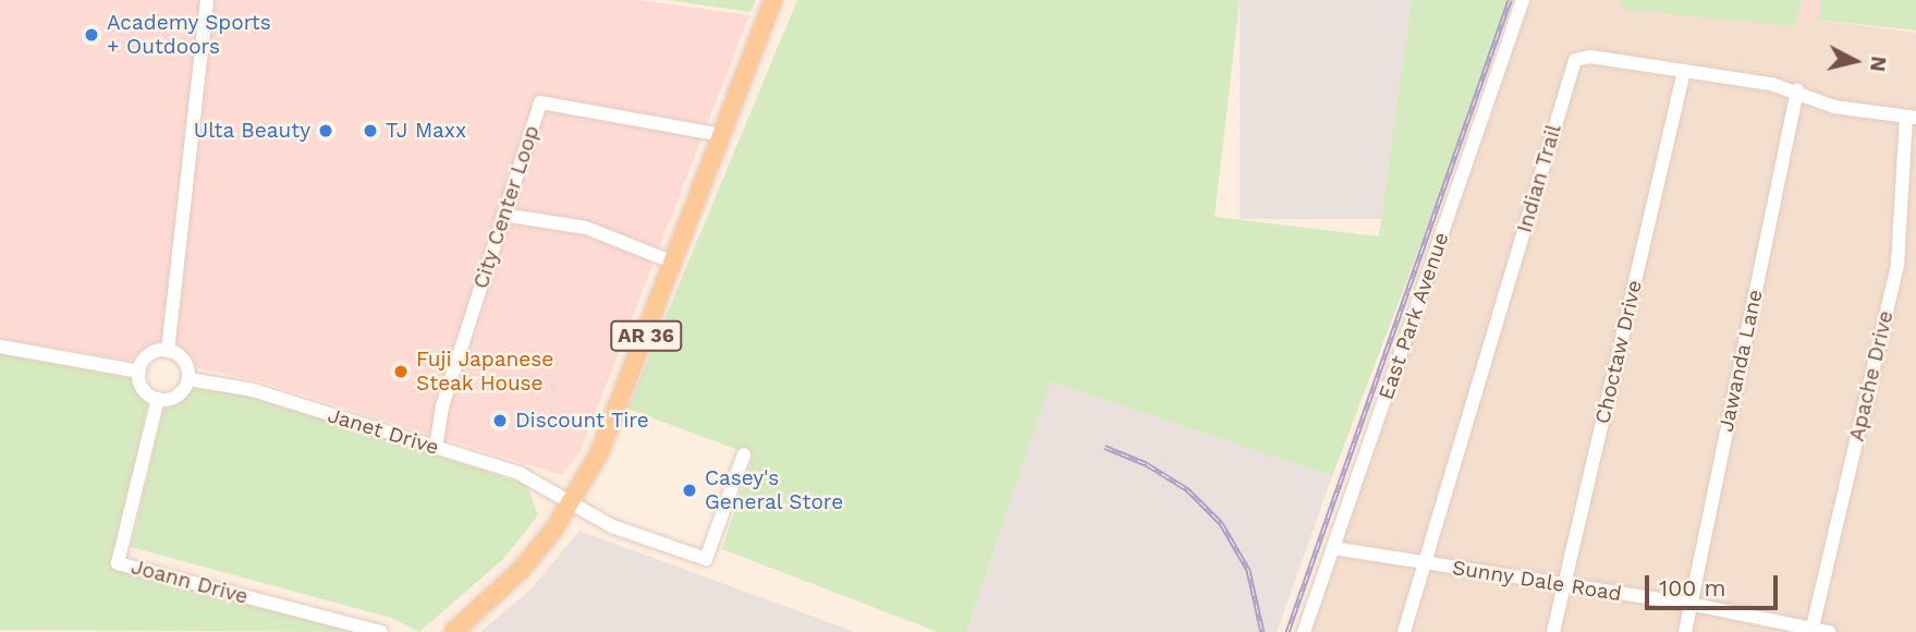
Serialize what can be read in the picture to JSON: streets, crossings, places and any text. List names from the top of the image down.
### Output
{
  "streets": {
    "main road": ["AR 36"],
    "street": [
      "Indian Trail",
      "City Center Loop",
      "East Park Avenue",
      "Choctaw Drive",
      "Jawanda Lane",
      "Apache Drive",
      "Janet Drive",
      "Sunny Dale Road",
      "Joann Drive"
    ]
  },
  "crossings": [
    ["Indian Trail", "Choctaw Drive"],
    ["Indian Trail", "Jawanda Lane"],
    ["Indian Trail", "Apache Drive"],
    ["Indian Trail", "Sunny Dale Road"],
    ["City Center Loop", "AR 36"],
    ["City Center Loop", "Janet Drive"],
    ["East Park Avenue", "Sunny Dale Road"],
    ["AR 36", "Janet Drive"],
    ["Choctaw Drive", "Sunny Dale Road"],
    ["Jawanda Lane", "Sunny Dale Road"],
    ["Apache Drive", "Sunny Dale Road"],
    ["Janet Drive", "Joann Drive"]
  ],
  "places": [
    "Academy Sports + Outdoors",
    "Ulta Beauty",
    "TJ Maxx",
    "Fuji Japanese Steak House",
    "Discount Tire",
    "Casey's General Store"
  ],
  "scale_bar": "100 m",
  "north": "right"
}
